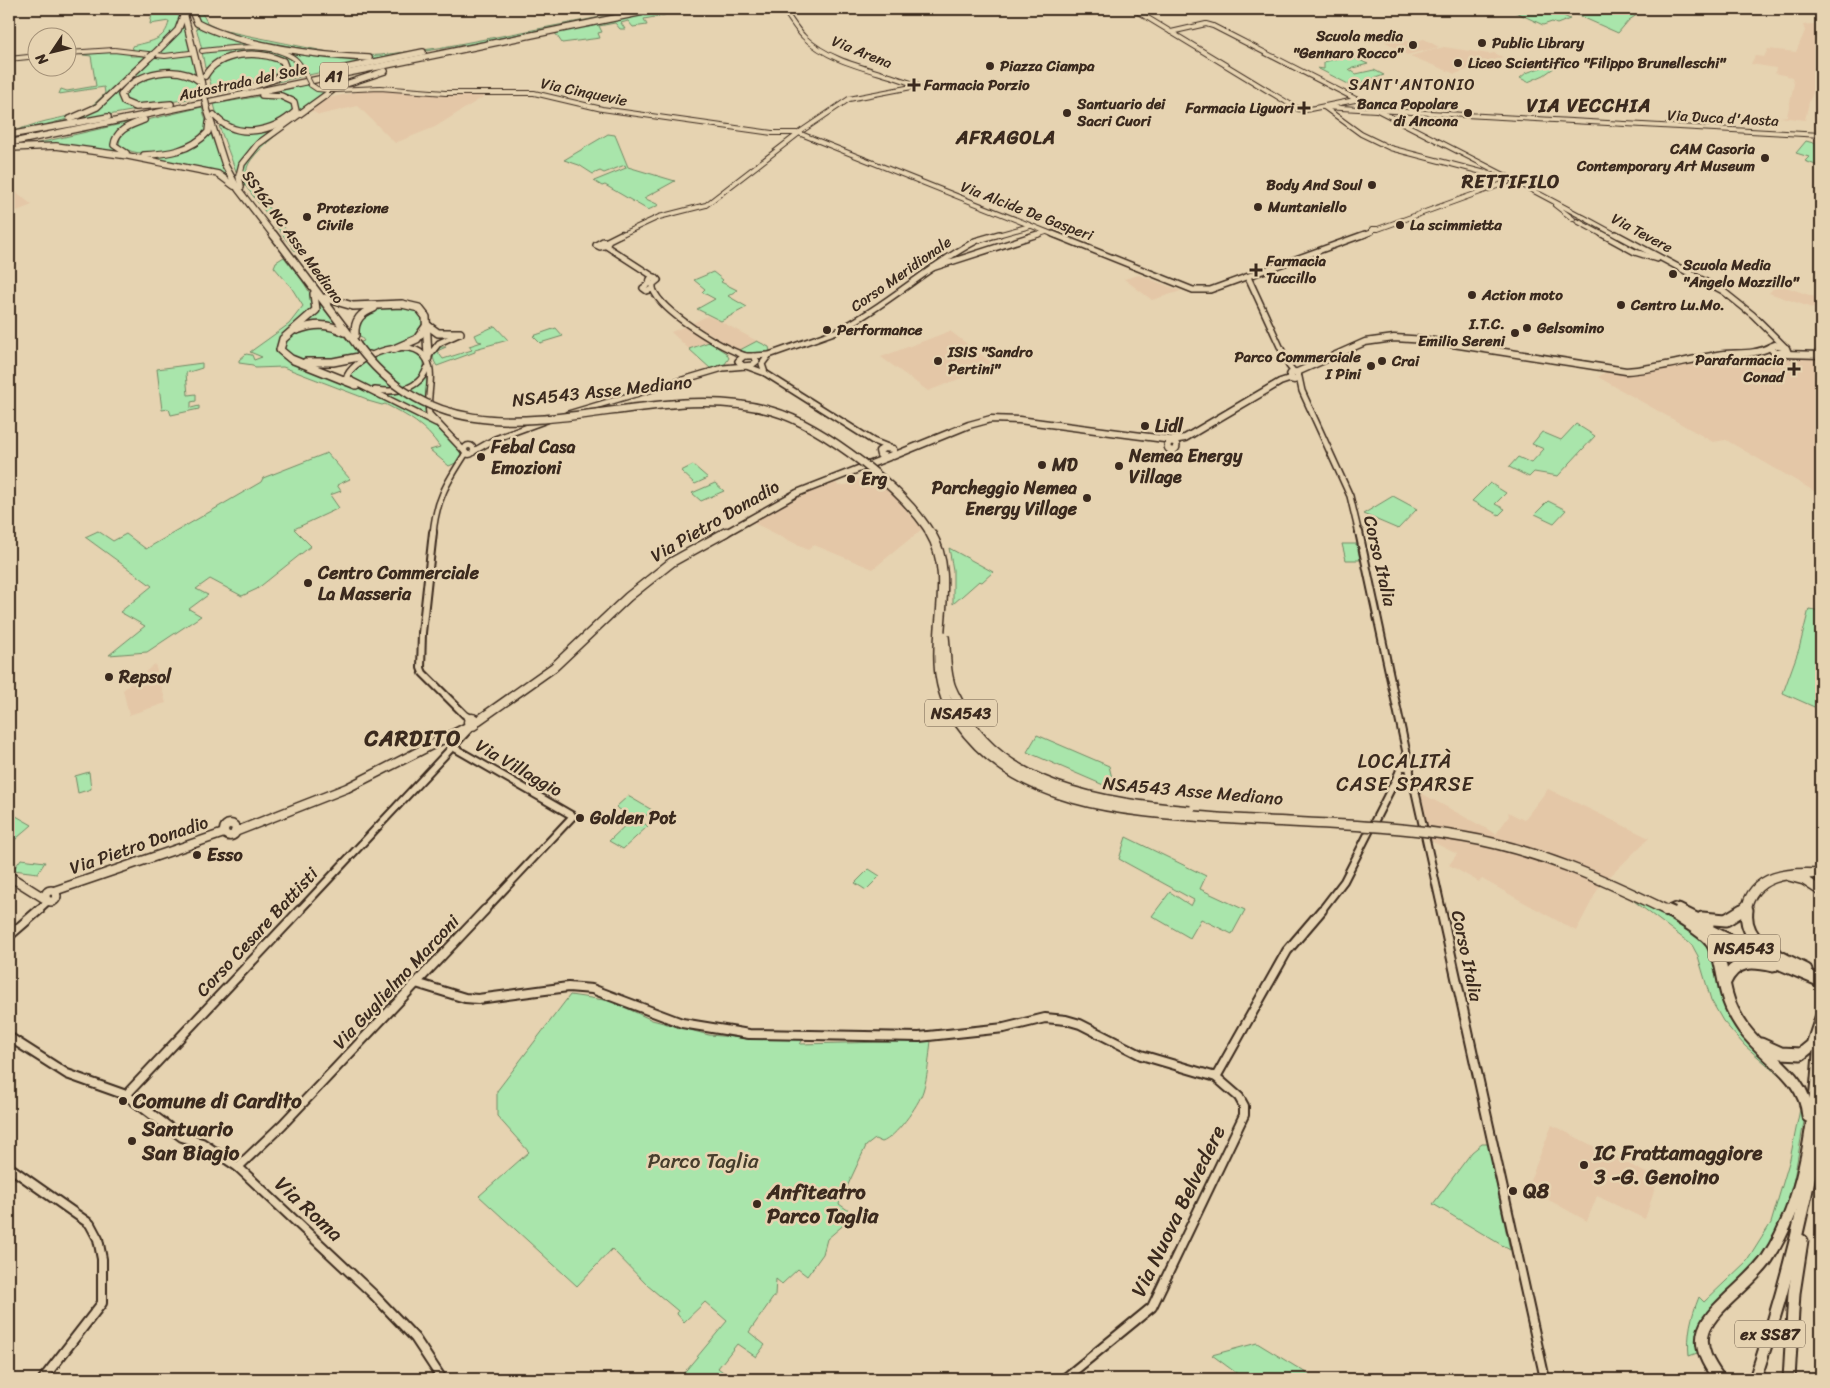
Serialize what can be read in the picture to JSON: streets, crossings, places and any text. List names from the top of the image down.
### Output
{
  "streets": {
    "highway": [
      "A1",
      "Autostrada del Sole",
      "SS162 NC Asse Mediano",
      "NSA543 Asse Mediano",
      "NSA543",
      "ex SS87"
    ],
    "main road": ["Via Pietro Donadio"],
    "street": [
      "Via Arena",
      "Via Cinquevie",
      "Via Duca d'Aosta",
      "Via Alcide De Gasperi",
      "Via Tevere",
      "Corso Meridionale",
      "Corso Italia",
      "Via Villaggio",
      "Corso Cesare Battisti",
      "Via Guglielmo Marconi",
      "Via Roma",
      "Via Nuova Belvedere"
    ]
  },
  "crossings": [
    ["Via Arena", "Via Cinquevie"],
    ["Via Arena", "Via Alcide De Gasperi"],
    ["Via Cinquevie", "Via Alcide De Gasperi"],
    ["Via Alcide De Gasperi", "Via Tevere"],
    ["Via Alcide De Gasperi", "Corso Meridionale"],
    ["SS162 NC Asse Mediano", "NSA543 Asse Mediano"],
    ["Via Pietro Donadio", "Corso Italia"],
    ["Via Pietro Donadio", "Corso Cesare Battisti"],
    ["Via Villaggio", "Corso Cesare Battisti"],
    ["Via Villaggio", "Via Guglielmo Marconi"],
    ["Corso Cesare Battisti", "Via Roma"],
    ["Via Guglielmo Marconi", "Via Roma"]
  ],
  "districts": [
    "SANT'ANTONIO",
    "VIA VECCHIA",
    "AFRAGOLA",
    "RETTIFILO",
    "CARDITO",
    "LOCALITÀ CASE SPARSE"
  ],
  "parks": ["Parco Taglia"],
  "places": {
    "other": [
      "Public Library",
      "Scuola media \"Gennaro Rocco\"",
      "Liceo Scientifico \"Filippo Brunelleschi\"",
      "Piazza Ciampa",
      "Santuario dei Sacri Cuori",
      "Banca Popolare di Ancona",
      "CAM Casoria Contemporary Art Museum",
      "Body And Soul",
      "Muntaniello",
      "Protezione Civile",
      "La scimmietta",
      "Scuola Media \"Angelo Mozzillo\"",
      "Action moto",
      "Centro Lu.Mo.",
      "Gelsomino",
      "Performance",
      "I.T.C. Emilio Sereni",
      "ISIS \"Sandro Pertini\"",
      "Crai",
      "Parco Commerciale I Pini",
      "Lidl",
      "Febal Casa Emozioni",
      "MD",
      "Nemea Energy Village",
      "Erg",
      "Parcheggio Nemea Energy Village",
      "Centro Commerciale La Masseria",
      "Repsol",
      "Golden Pot",
      "Esso",
      "Comune di Cardito",
      "Santuario San Biagio",
      "IC Frattamaggiore 3 -G. Genoino",
      "Q8",
      "Anfiteatro Parco Taglia"
    ],
    "health": [
      "Farmacia Porzio",
      "Farmacia Liguori",
      "Farmacia Tuccillo",
      "Parafarmacia Conad"
    ]
  },
  "north": "bottom left"
}
